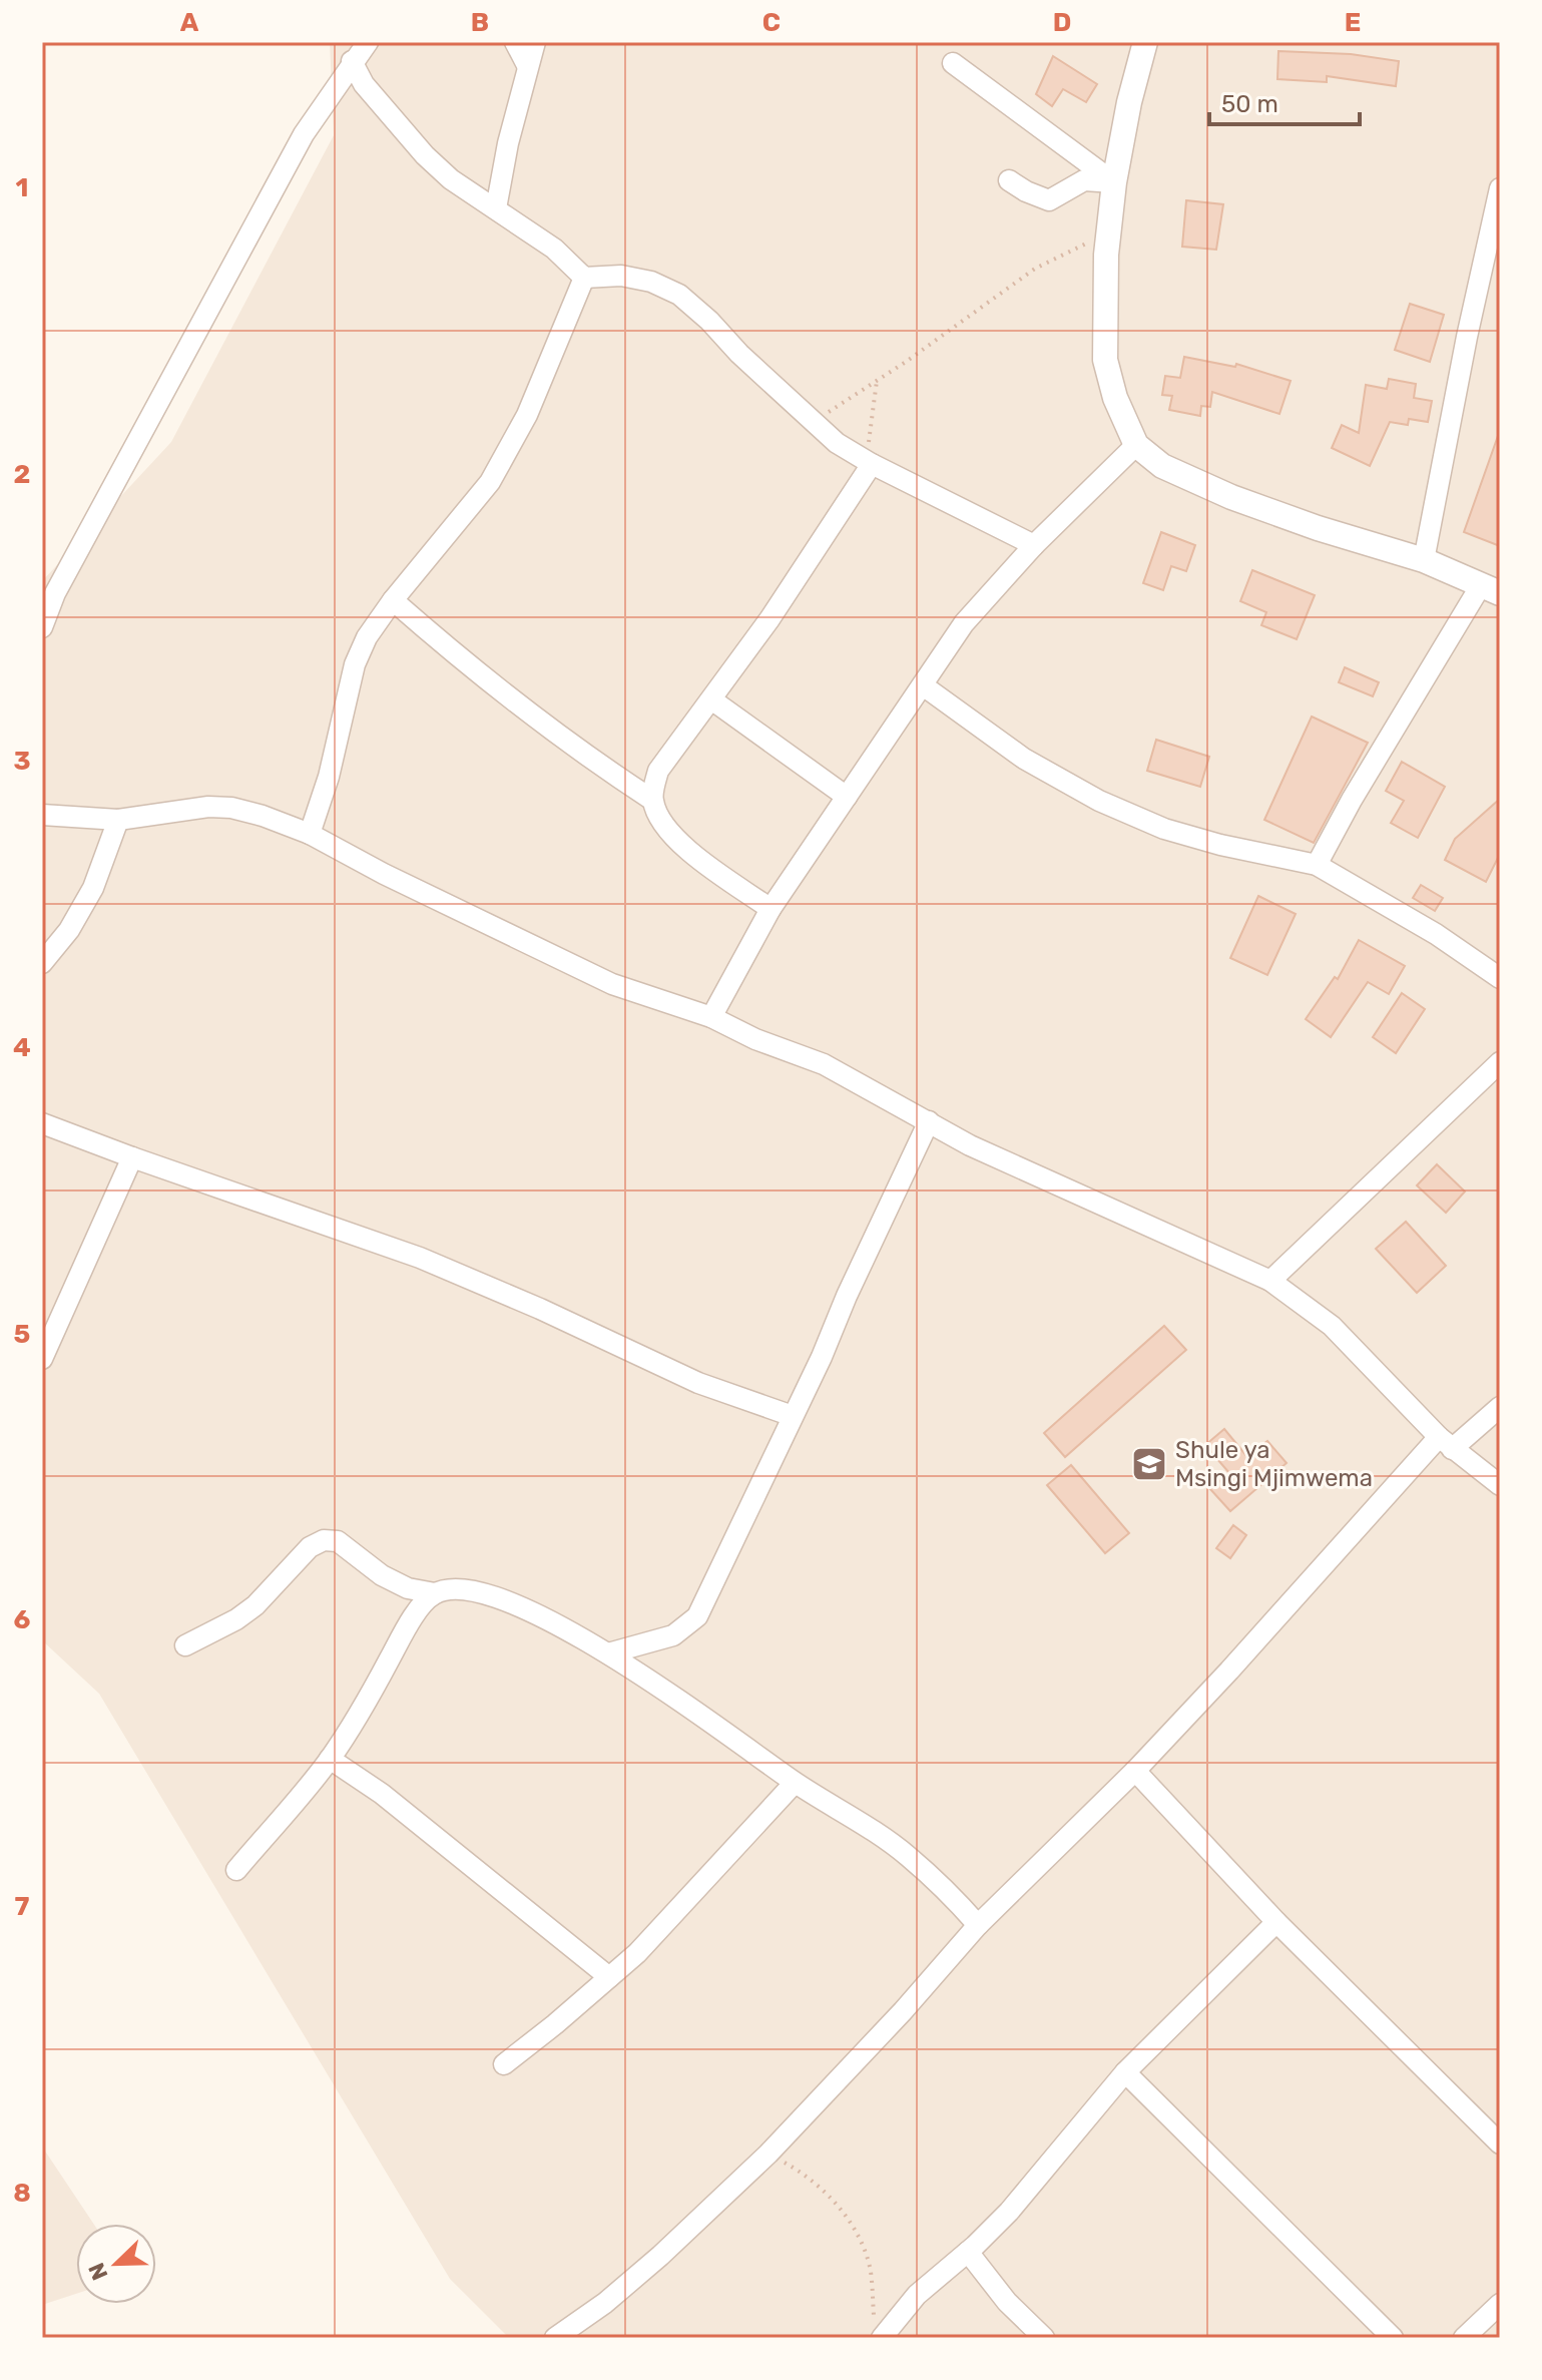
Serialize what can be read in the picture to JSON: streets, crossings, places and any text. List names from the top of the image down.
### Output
{
  "places": {
    "school or university": ["Shule ya Msingi Mjimwema"]
  },
  "scale_bar": "50 m",
  "north": "bottom left",
  "grid": {
    "columns": [
      "A",
      "B",
      "C",
      "D",
      "E"
    ],
    "rows": [
      "1",
      "2",
      "3",
      "4",
      "5",
      "6",
      "7",
      "8"
    ]
  }
}
